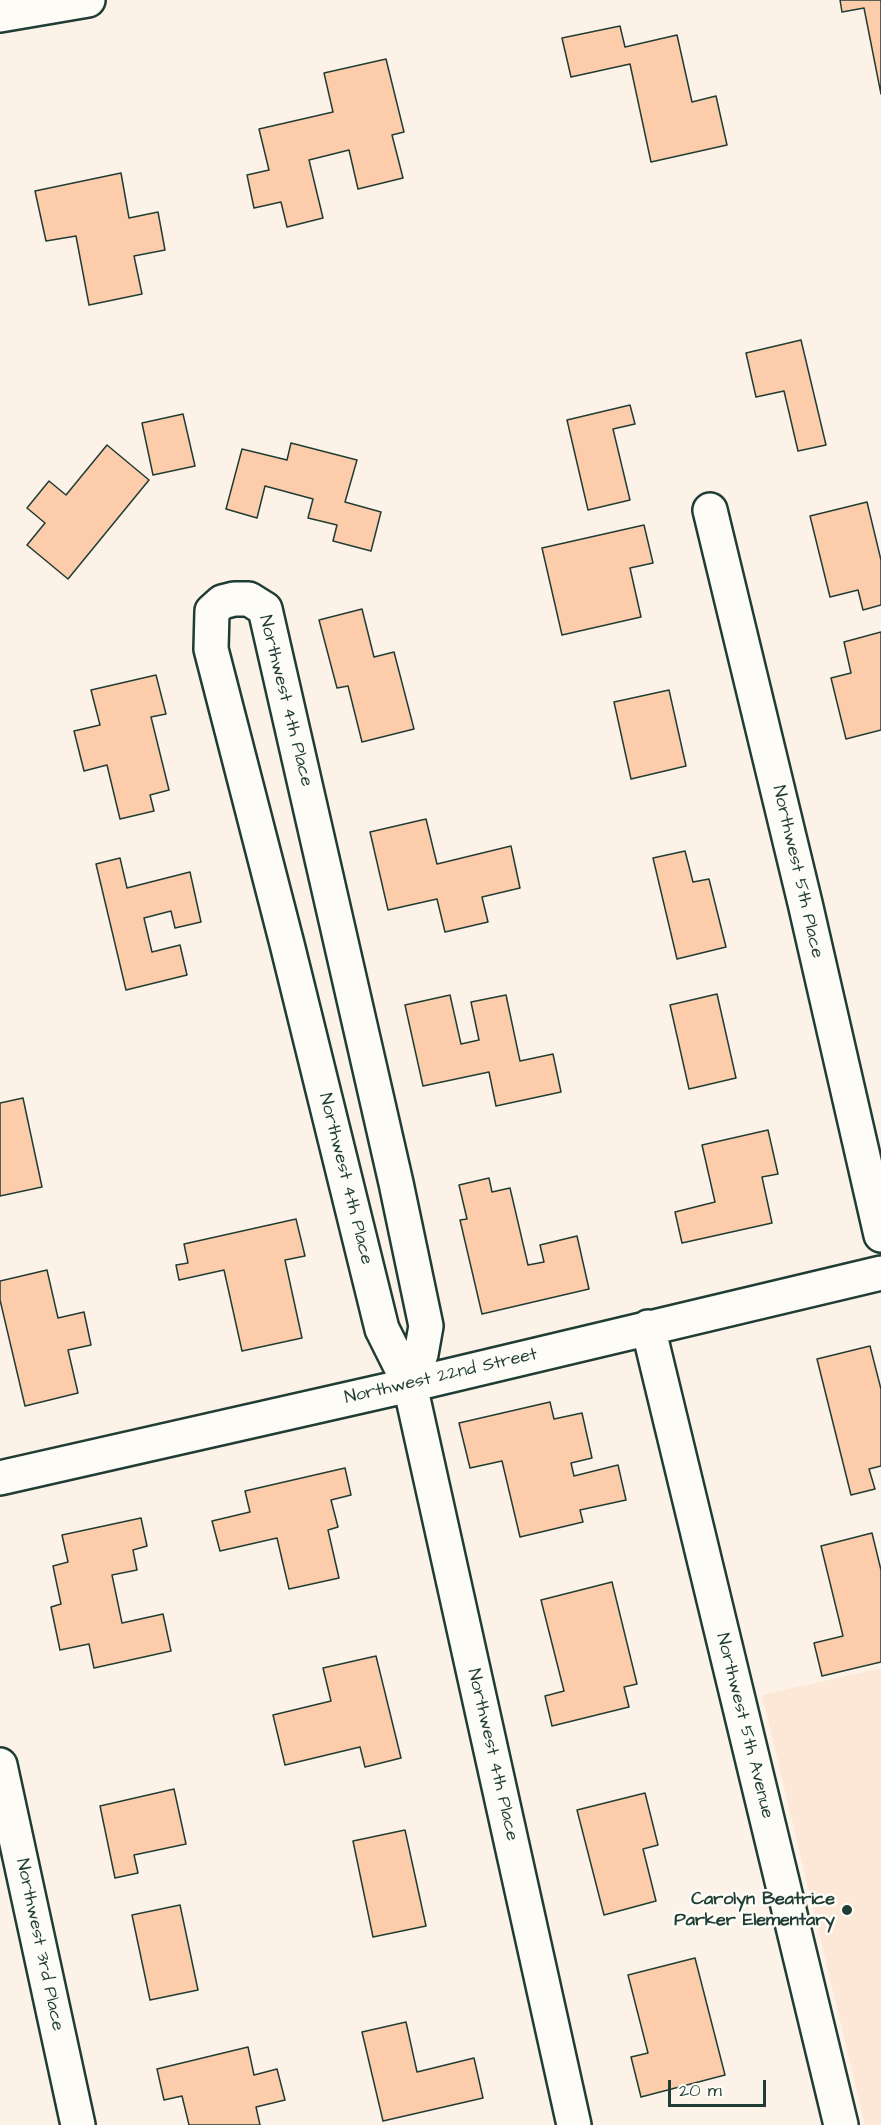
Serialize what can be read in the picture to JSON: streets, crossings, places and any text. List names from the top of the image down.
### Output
{
  "streets": {
    "street": [
      "Northwest 4th Place",
      "Northwest 5th Place",
      "Northwest 22nd Street",
      "Northwest 5th Avenue",
      "Northwest 3rd Place"
    ]
  },
  "crossings": [
    ["Northwest 4th Place", "Northwest 22nd Street"],
    ["Northwest 22nd Street", "Northwest 5th Avenue"]
  ],
  "places": ["Carolyn Beatrice Parker Elementary"],
  "scale_bar": "20 m"
}
